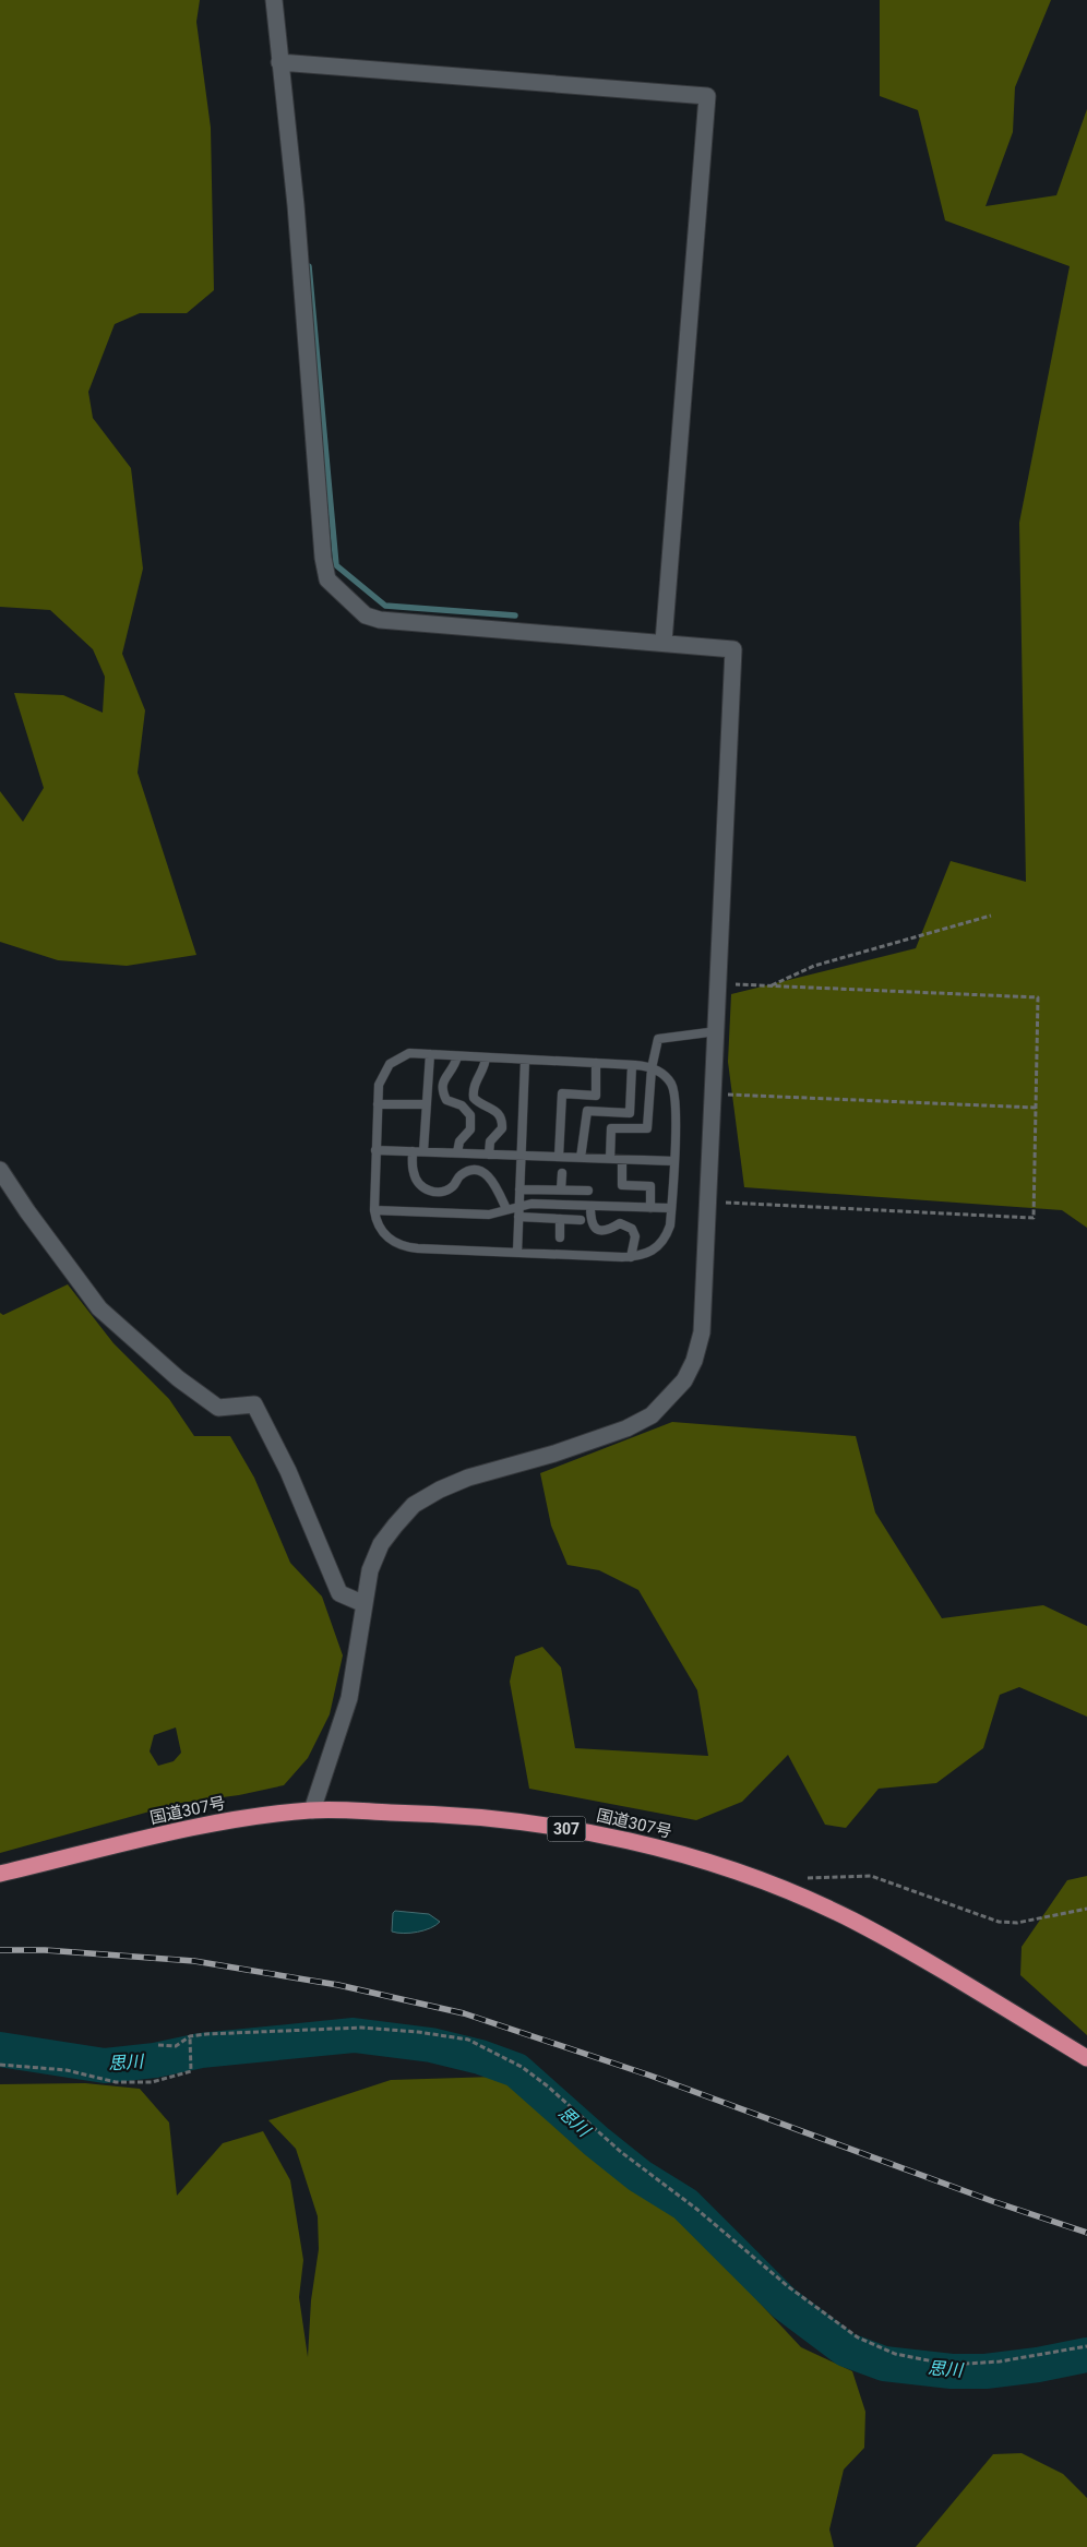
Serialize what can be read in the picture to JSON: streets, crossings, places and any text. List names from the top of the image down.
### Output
{
  "streets": {
    "highway": ["国道307号", "307"]
  },
  "water": ["思川"]
}
